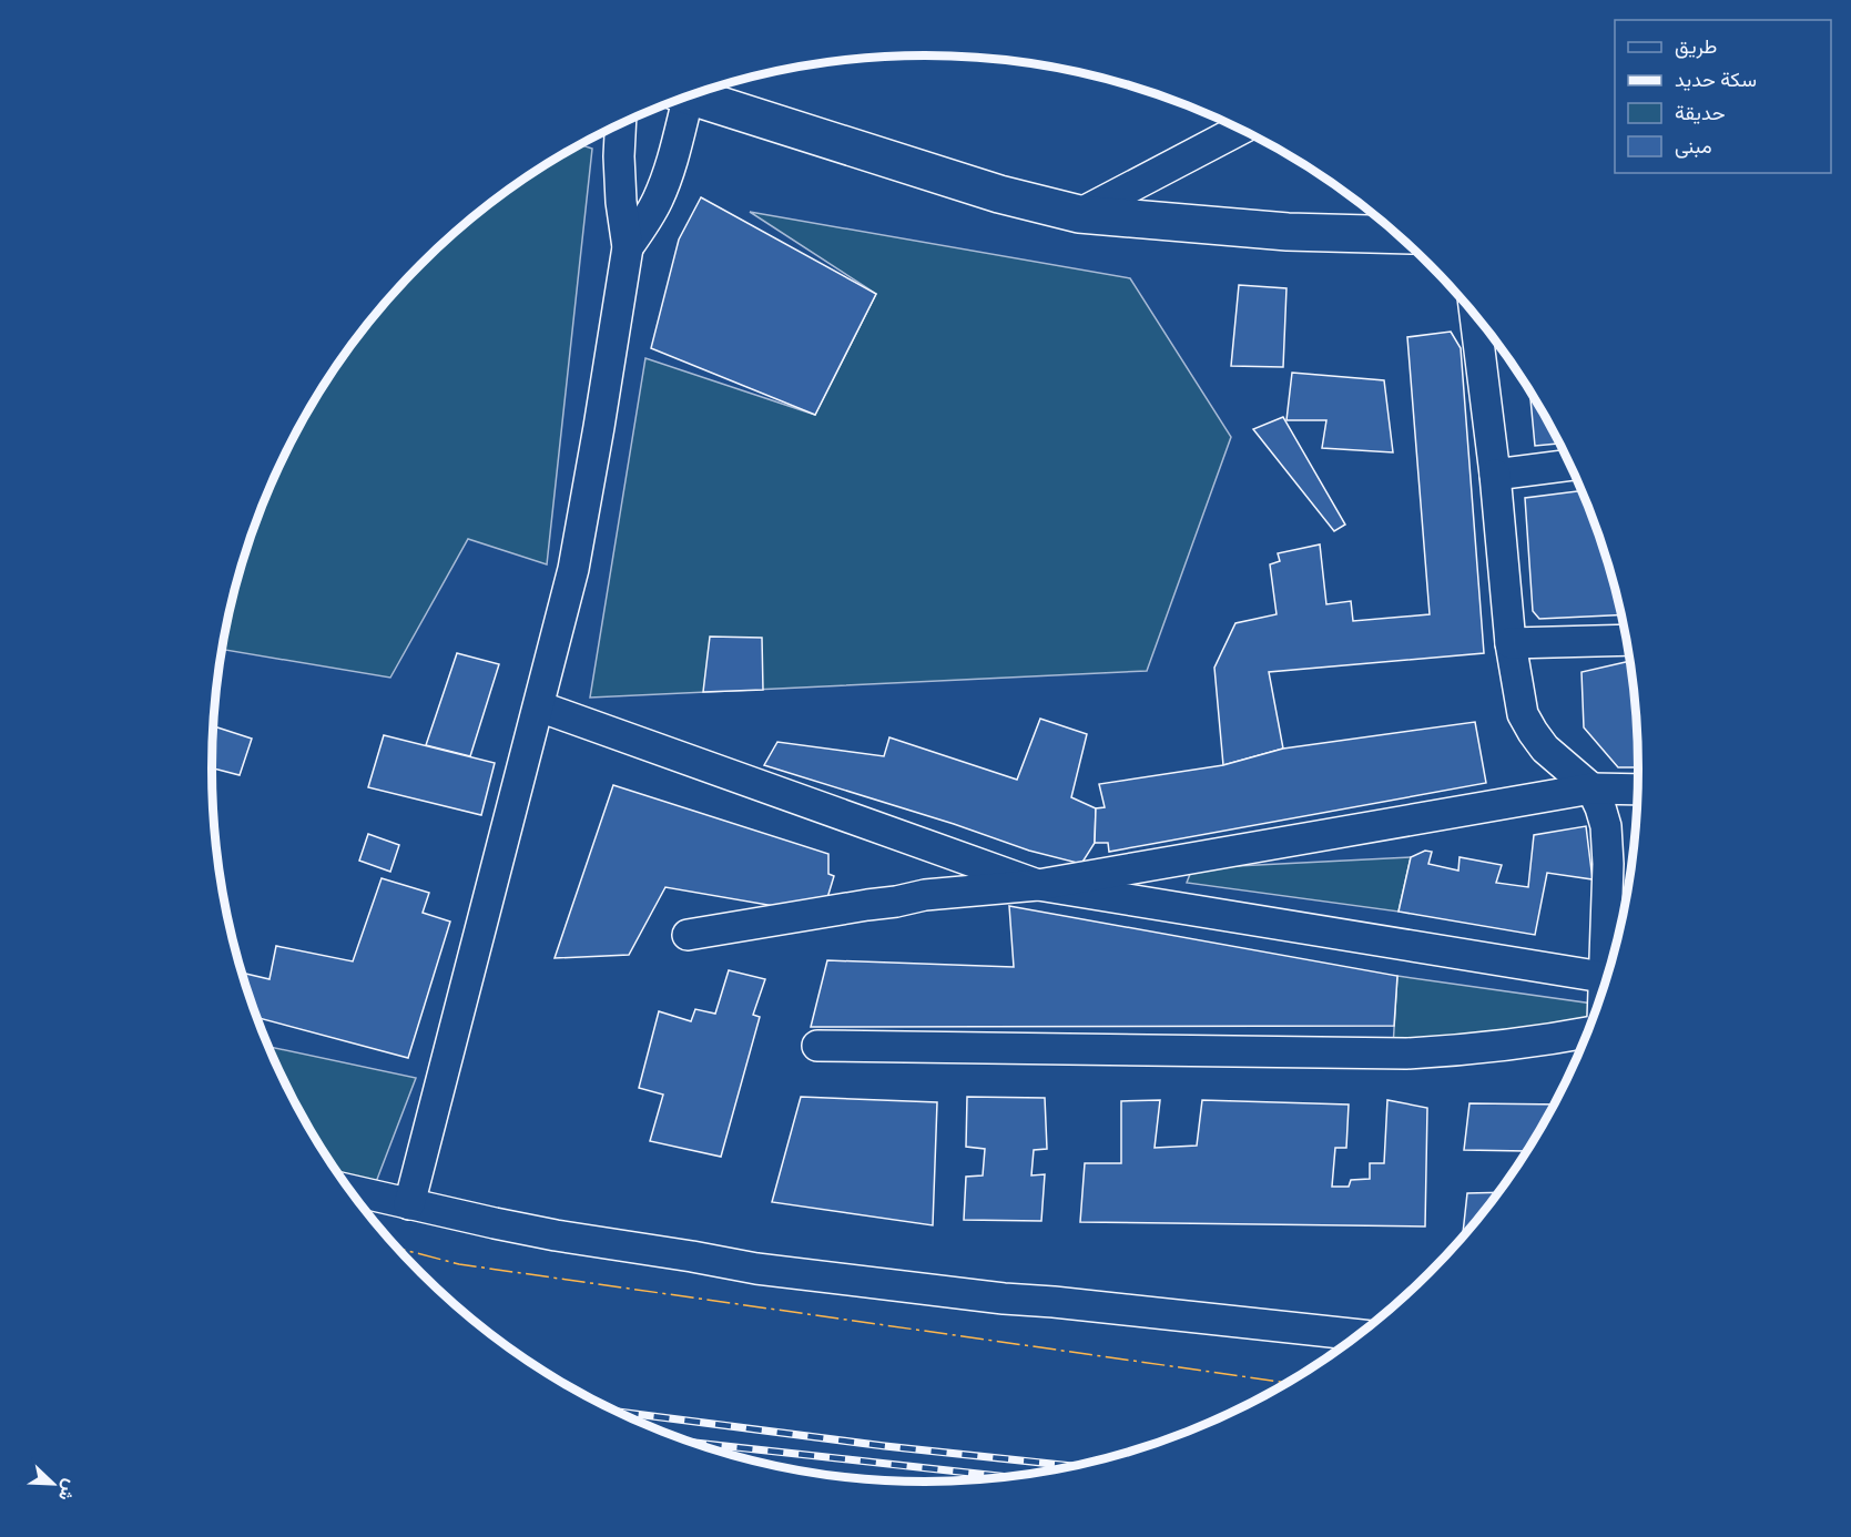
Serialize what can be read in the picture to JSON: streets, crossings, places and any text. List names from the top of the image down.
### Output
{
  "legend": [
    "طريق",
    "سكة حديد",
    "حديقة",
    "مبنى"
  ],
  "north": "bottom right"
}
